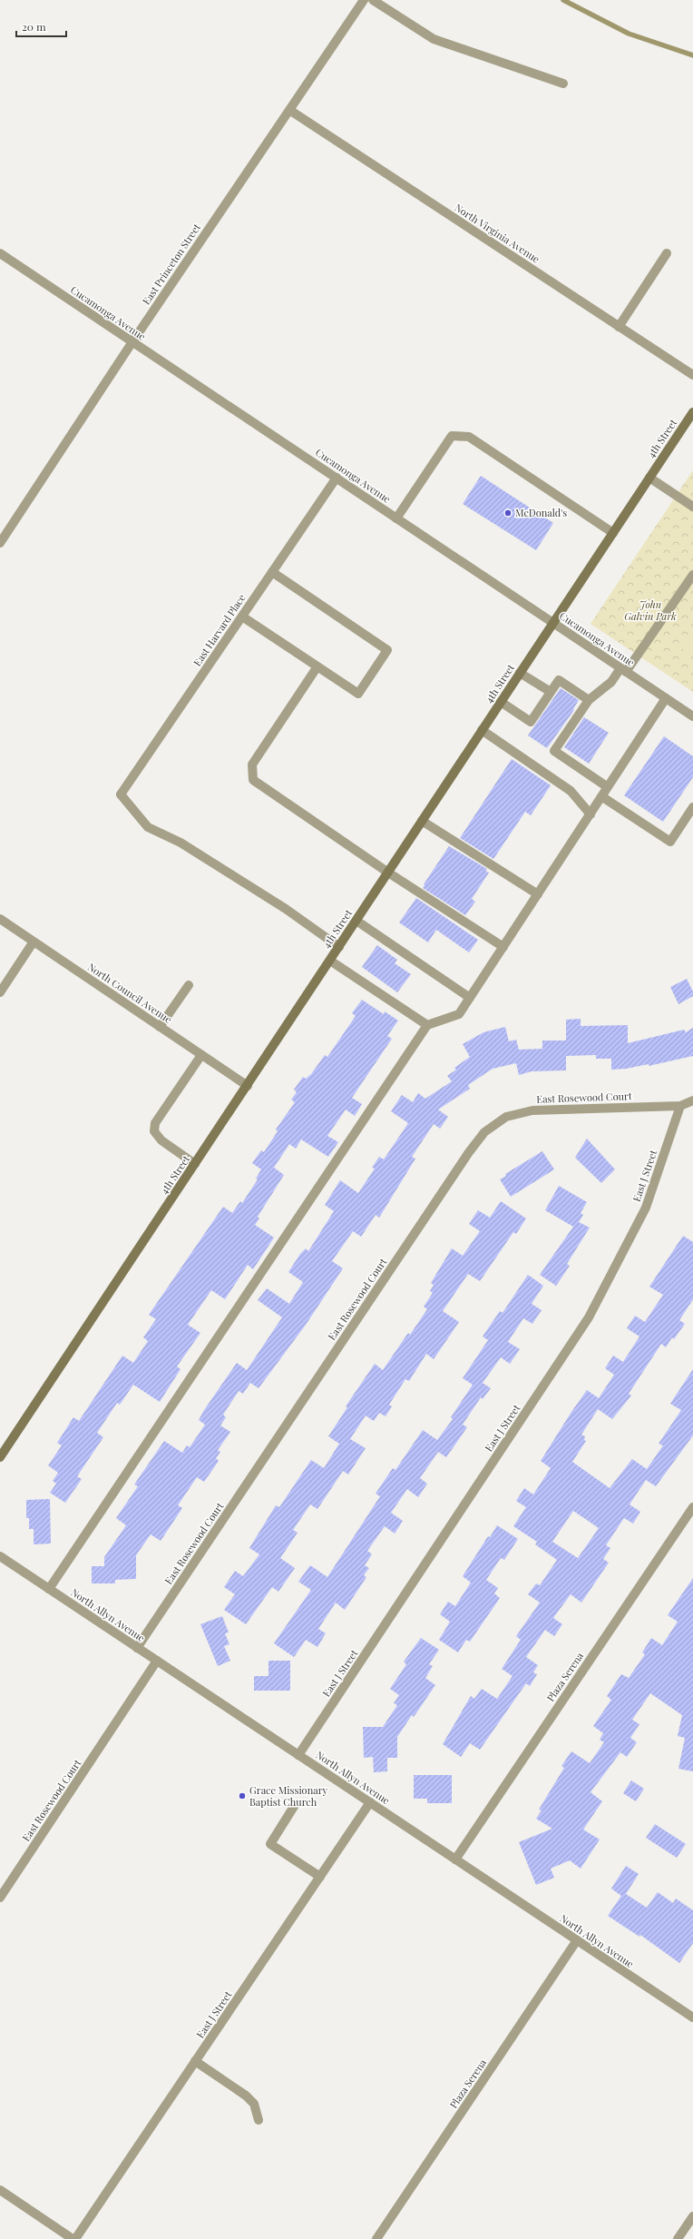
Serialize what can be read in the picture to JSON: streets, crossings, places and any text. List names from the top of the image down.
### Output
{
  "streets": {
    "main road": ["4th Street"],
    "street": [
      "North Virginia Avenue",
      "East Princeton Street",
      "Cucamonga Avenue",
      "East Harvard Place",
      "North Council Avenue",
      "East Rosewood Court",
      "East J Street",
      "North Allyn Avenue",
      "Plaza Serena"
    ]
  },
  "crossings": [
    ["North Virginia Avenue", "East Princeton Street"],
    ["East Princeton Street", "Cucamonga Avenue"],
    ["Cucamonga Avenue", "4th Street"],
    ["Cucamonga Avenue", "East Harvard Place"],
    ["4th Street", "East Harvard Place"],
    ["4th Street", "North Council Avenue"],
    ["East Rosewood Court", "East J Street"],
    ["East Rosewood Court", "North Allyn Avenue"],
    ["East J Street", "North Allyn Avenue"],
    ["North Allyn Avenue", "Plaza Serena"]
  ],
  "parks": ["John Galvin Park"],
  "places": ["McDonald's", "Grace Missionary Baptist Church"],
  "scale_bar": "20 m"
}
